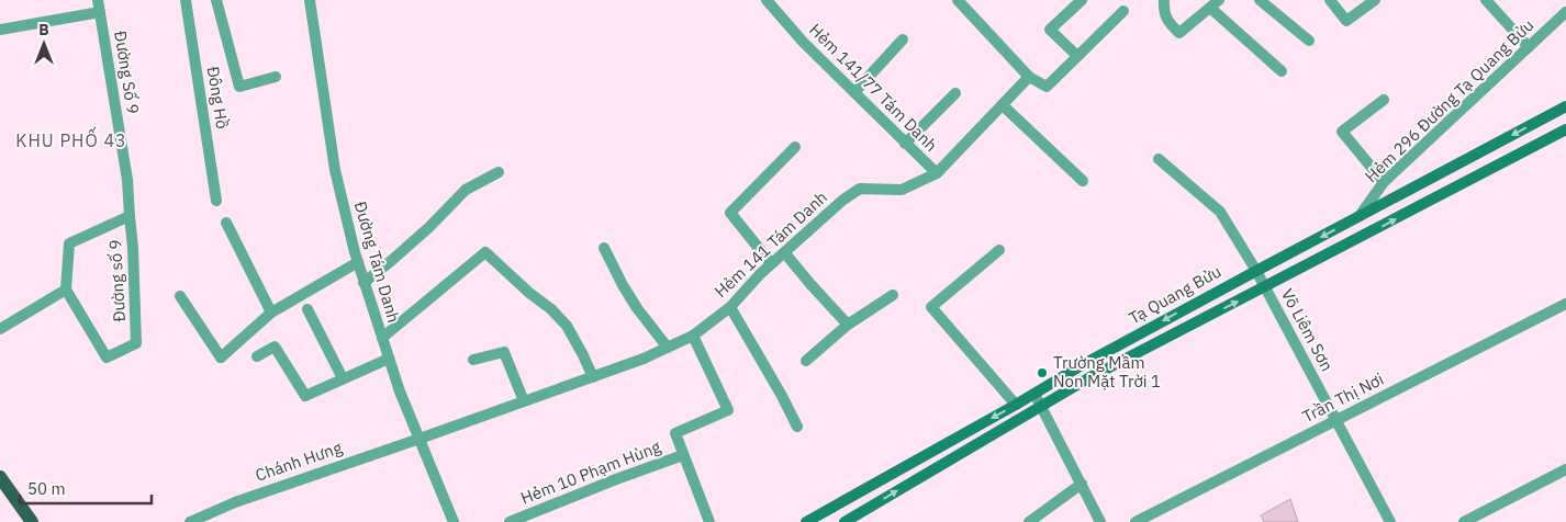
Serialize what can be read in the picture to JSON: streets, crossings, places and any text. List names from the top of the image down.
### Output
{
  "streets": {
    "main road": ["Tạ Quang Bửu"],
    "street": [
      "Đường Số 9",
      "Hẻm 141/77 Tám Danh",
      "Đông Hồ",
      "Hẻm 296 Đường Tạ Quang Bửu",
      "Hẻm 141 Tám Danh",
      "Đường Tám Danh",
      "Đường số 9",
      "Võ Liêm Sơn",
      "Trần Thị Nơi",
      "Chánh Hưng",
      "Hẻm 10 Phạm Hùng"
    ]
  },
  "crossings": [
    ["Đường Số 9", "Đường số 9"],
    ["Hẻm 141/77 Tám Danh", "Hẻm 141 Tám Danh"],
    ["Hẻm 296 Đường Tạ Quang Bửu", "Tạ Quang Bửu"],
    ["Hẻm 141 Tám Danh", "Đường Tám Danh"],
    ["Hẻm 141 Tám Danh", "Chánh Hưng"],
    ["Đường Tám Danh", "Chánh Hưng"],
    ["Tạ Quang Bửu", "Võ Liêm Sơn"],
    ["Võ Liêm Sơn", "Trần Thị Nơi"]
  ],
  "districts": ["KHU PHỐ 43"],
  "places": ["Trường Mầm Non Mặt Trời 1"],
  "scale_bar": "50 m",
  "north": "top"
}
